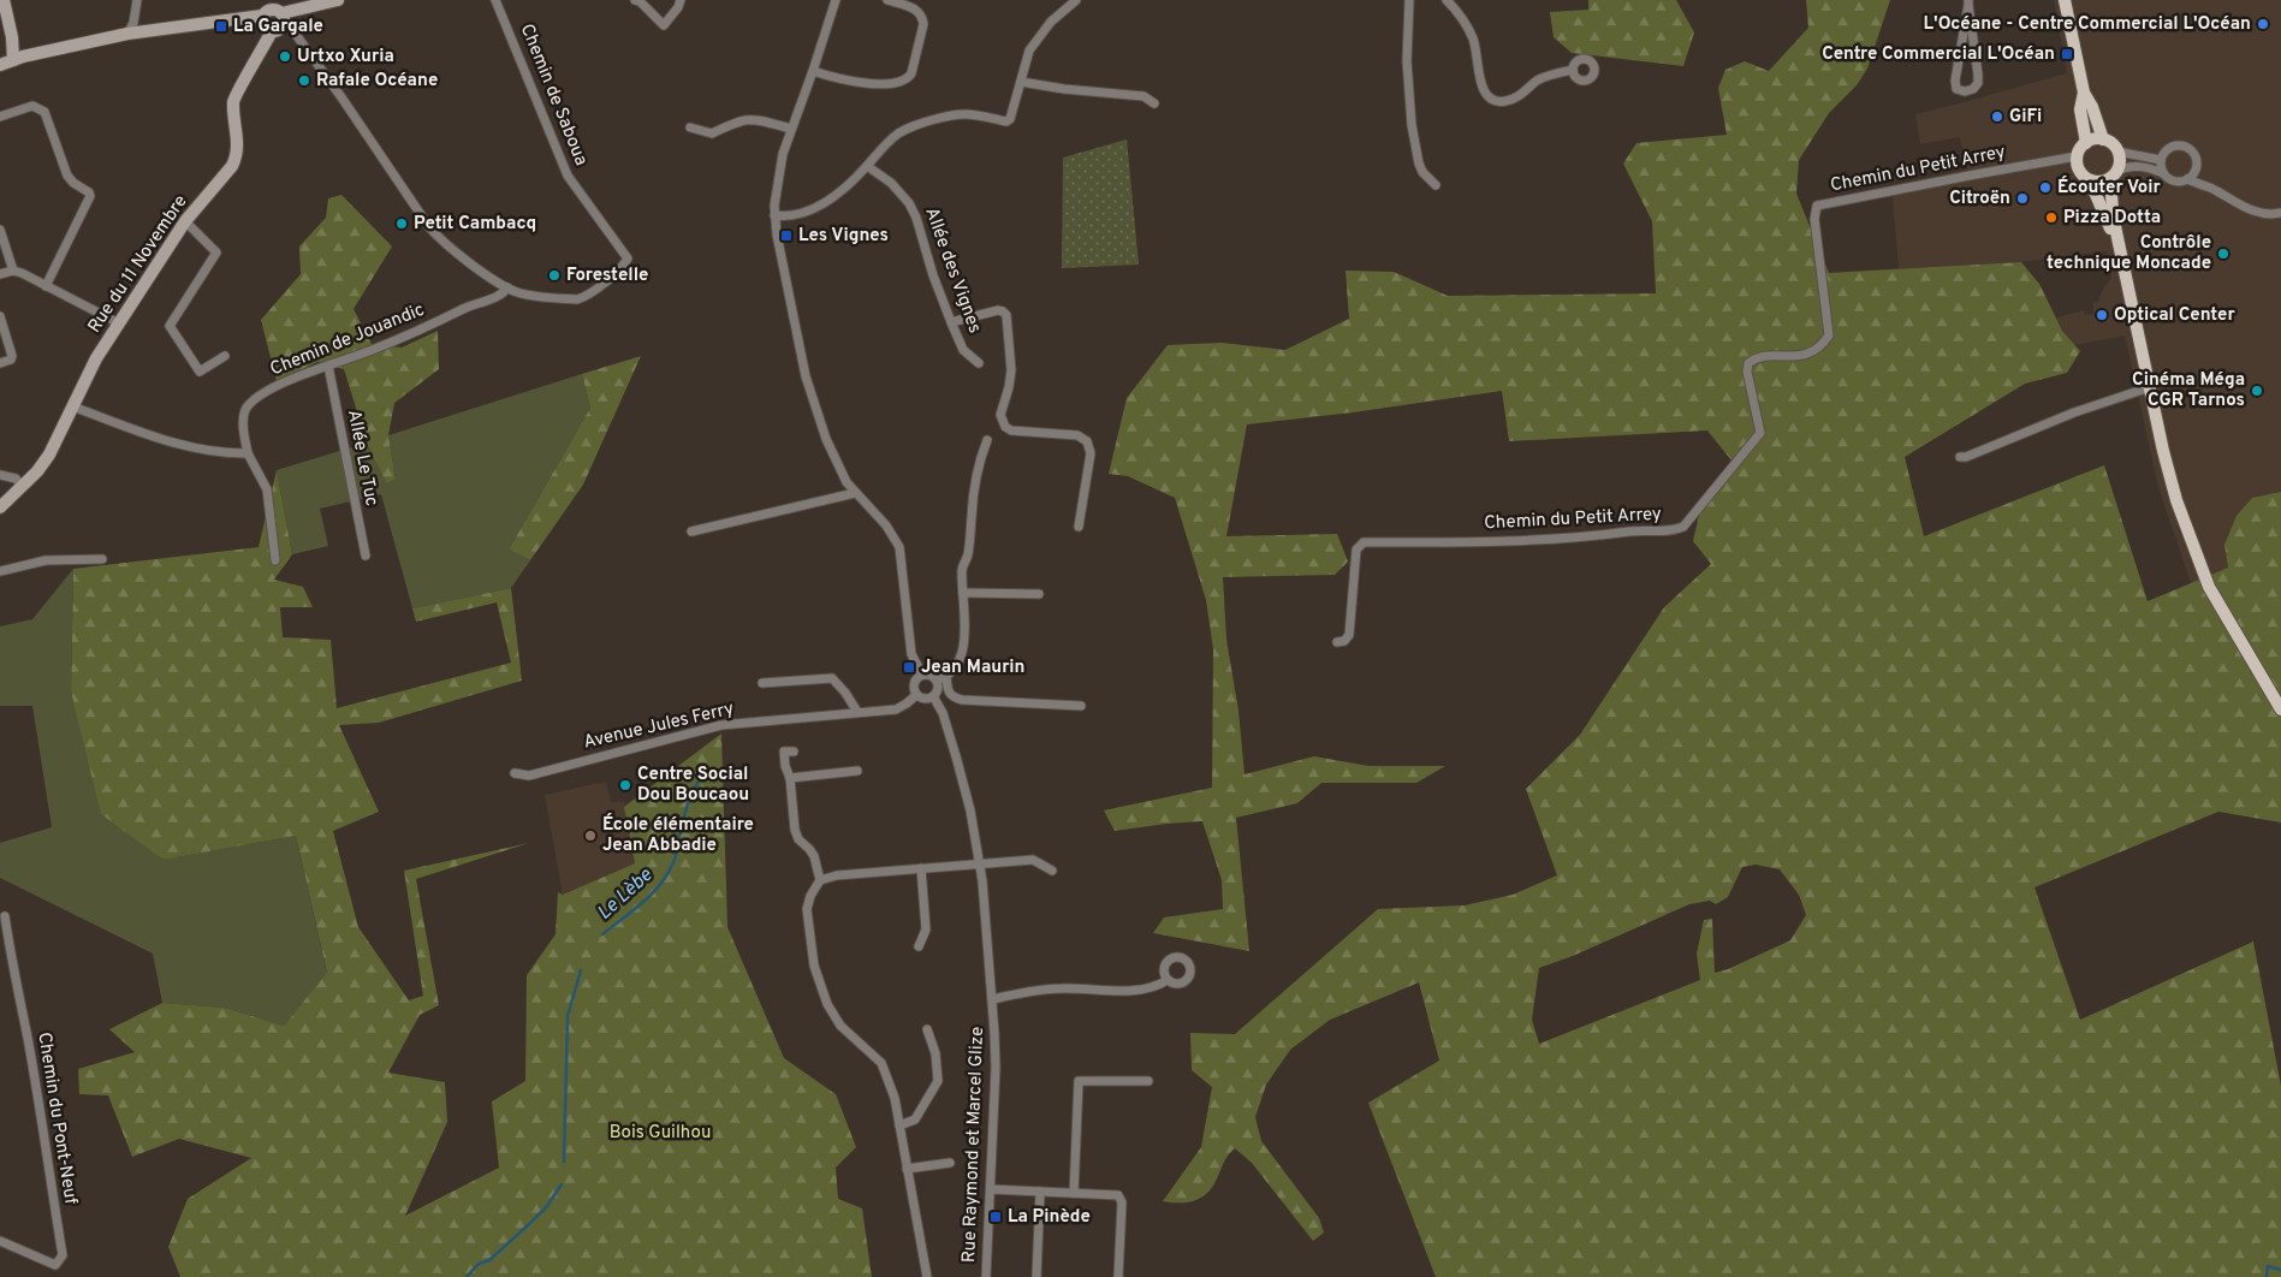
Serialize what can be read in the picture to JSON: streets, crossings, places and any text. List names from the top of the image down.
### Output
{
  "streets": {
    "street": [
      "Chemin de Saboua",
      "Chemin du Petit Arrey",
      "Rue du 11 Novembre",
      "Allée des Vignes",
      "Chemin de Jouandic",
      "Allée Le Tuc",
      "Avenue Jules Ferry",
      "Chemin du Pont-Neuf",
      "Rue Raymond et Marcel Glize"
    ]
  },
  "crossings": [
    ["Chemin de Saboua", "Chemin de Jouandic"],
    ["Chemin de Jouandic", "Allée Le Tuc"],
    ["Avenue Jules Ferry", "Rue Raymond et Marcel Glize"]
  ],
  "water": ["Le Lèbe"],
  "parks": ["Bois Guilhou"],
  "places": {
    "other": [
      "L'Océane - Centre Commercial L'Océan",
      "Urtxo Xuria",
      "Rafale Océane",
      "GiFi",
      "Écouter Voir",
      "Citroën",
      "Pizza Dotta",
      "Petit Cambacq",
      "Contrôle technique Moncade",
      "Forestelle",
      "Optical Center",
      "Cinéma Méga CGR Tarnos",
      "Centre Social Dou Boucaou",
      "École élémentaire Jean Abbadie"
    ],
    "transit": [
      "La Gargale",
      "Centre Commercial L'Océan",
      "Les Vignes",
      "Jean Maurin",
      "La Pinède"
    ]
  }
}
